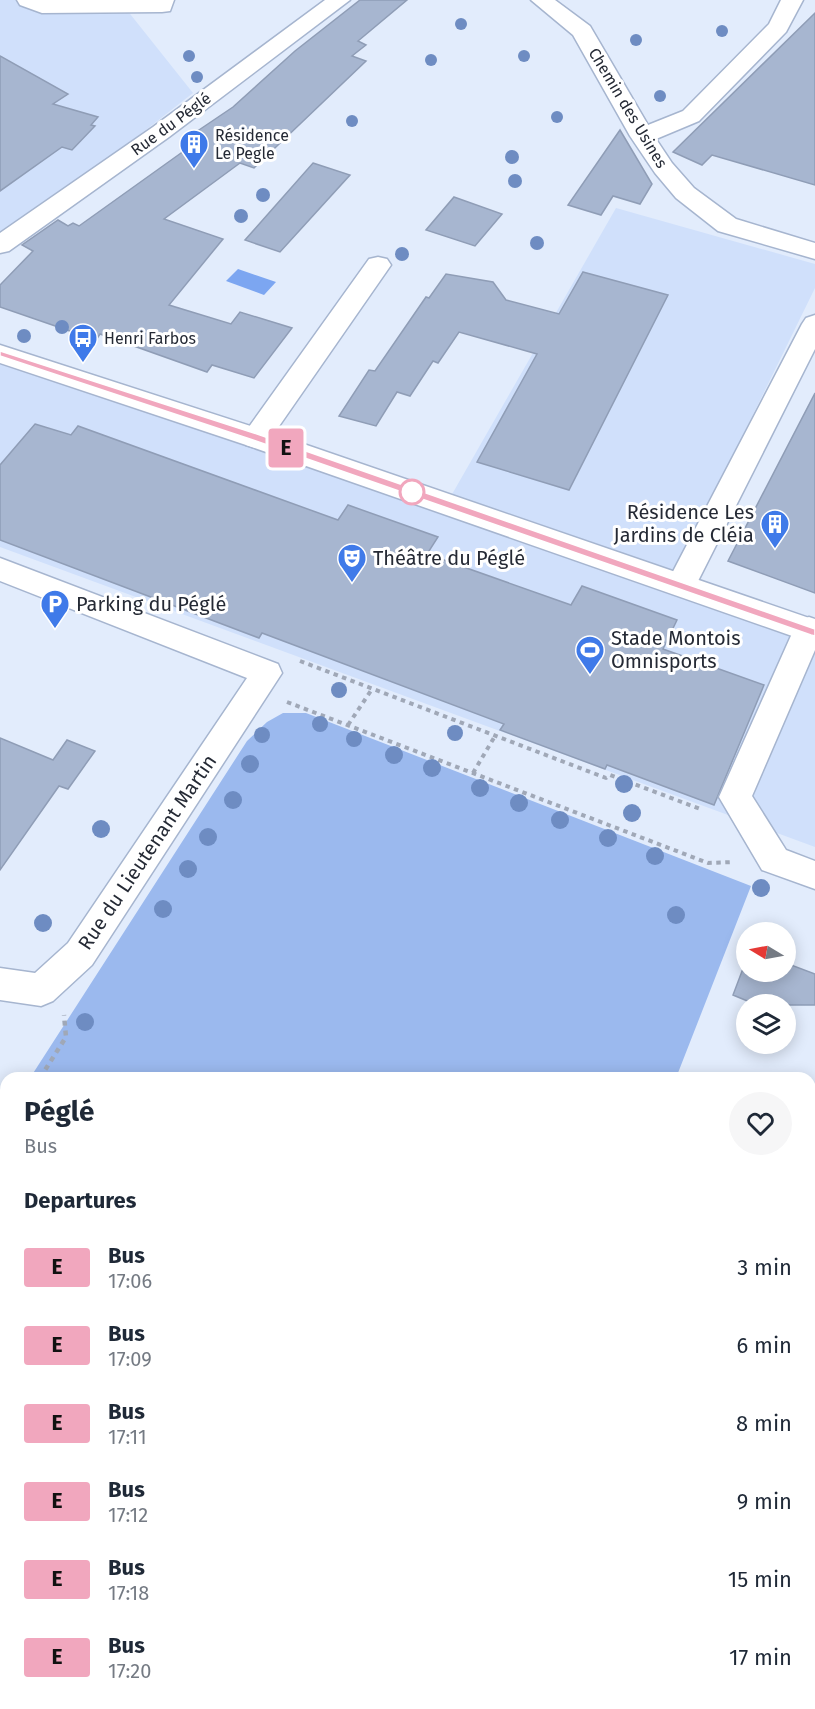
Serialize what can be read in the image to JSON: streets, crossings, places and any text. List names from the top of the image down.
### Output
{
  "streets": {
    "street": ["Chemin des Usines", "Rue du Péglé", "Rue du Lieutenant Martin"]
  },
  "places": {
    "building": ["Résidence Le Pegle", "Résidence Les Jardins de Cléia"],
    "bus stop": ["Henri Farbos"],
    "theatre": ["Théâtre du Péglé"],
    "parking": ["Parking du Péglé"],
    "sports": ["Stade Montois Omnisports"]
  },
  "lines": ["bus line E"],
  "north": "left",
  "page": {
    "on_map": "E",
    "heading": [
      ["Péglé", "Bus"],
      "Departures"
    ],
    "list": [
      {
        "mark": "E",
        "name": "Bus",
        "note": "17:06",
        "value": "3 min"
      },
      {
        "mark": "E",
        "name": "Bus",
        "note": "17:09",
        "value": "6 min"
      },
      {
        "mark": "E",
        "name": "Bus",
        "note": "17:11",
        "value": "8 min"
      },
      {
        "mark": "E",
        "name": "Bus",
        "note": "17:12",
        "value": "9 min"
      },
      {
        "mark": "E",
        "name": "Bus",
        "note": "17:18",
        "value": "15 min"
      },
      {
        "mark": "E",
        "name": "Bus",
        "note": "17:20",
        "value": "17 min"
      }
    ]
  }
}
